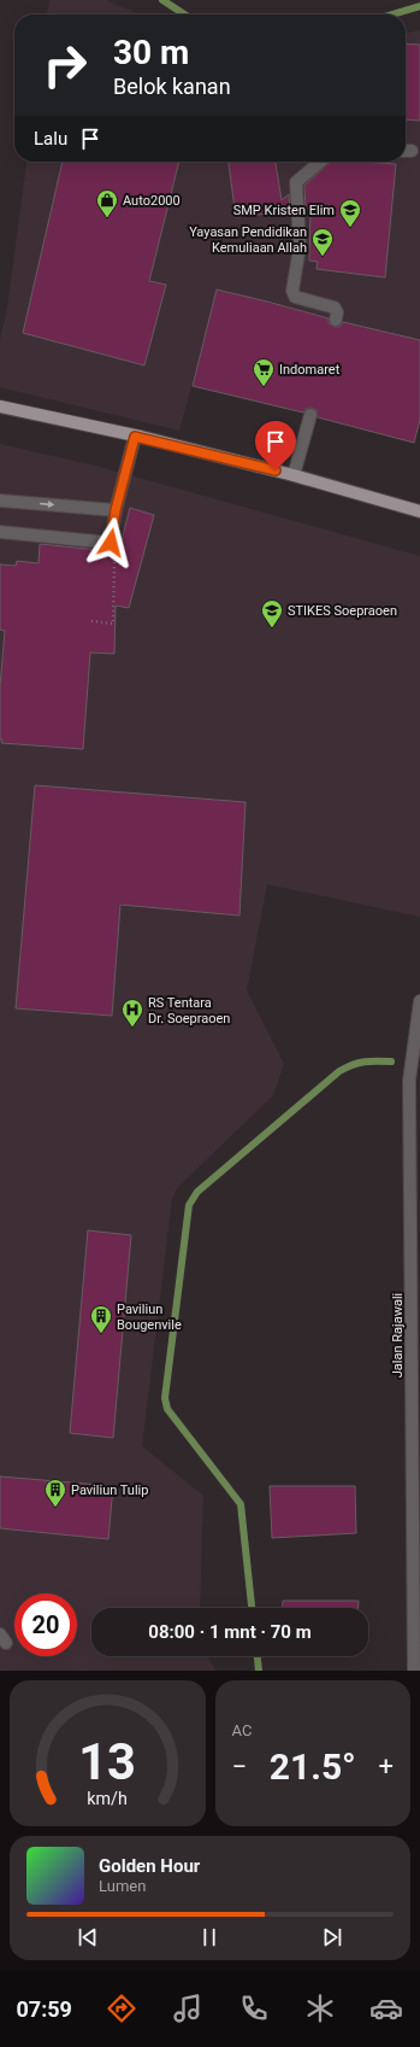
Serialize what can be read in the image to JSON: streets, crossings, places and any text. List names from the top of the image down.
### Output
{
  "streets": {
    "street": ["Jalan Rajawali"]
  },
  "places": {
    "shop": ["Auto2000"],
    "school or university": ["SMP Kristen Elim", "Yayasan Pendidikan Kemuliaan Allah", "STIKES Soepraoen"],
    "supermarket": ["Indomaret"],
    "hospital": ["RS Tentara Dr. Soepraoen"],
    "building": ["Paviliun Bougenvile", "Paviliun Tulip"]
  },
  "page": {
    "turn": ["30 m", "Belok kanan"],
    "then": "Lalu",
    "limit": "20",
    "trip": "08:00 · 1 mnt · 70 m",
    "tile": "AC",
    "heat": ["−", "21.5°", "+"],
    "song": ["Golden Hour", "Lumen"],
    "tabs": "07:59",
    "gauge": ["13", "km/h"]
  }
}
